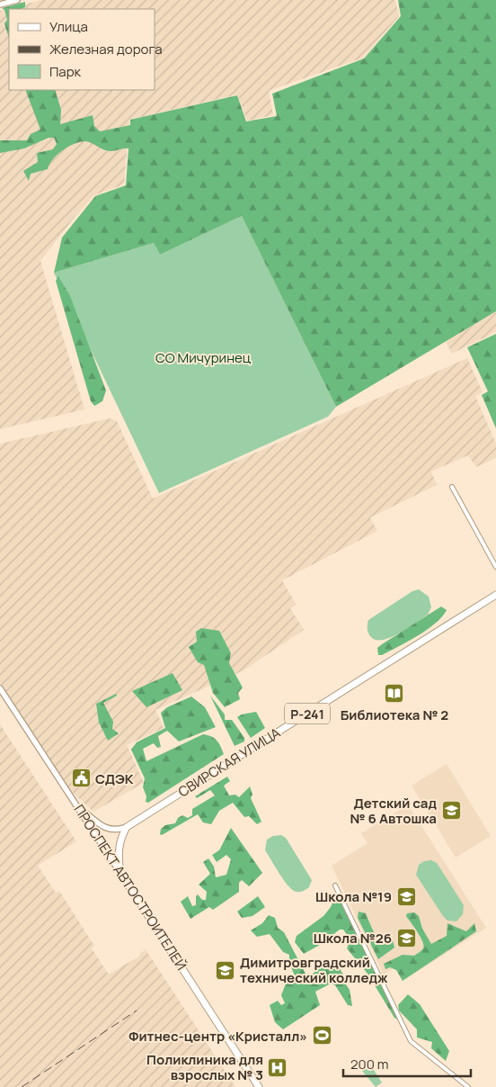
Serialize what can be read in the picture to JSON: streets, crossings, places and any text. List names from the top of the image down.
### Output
{
  "streets": {
    "highway": ["Р-241", "СВИРСКАЯ УЛИЦА", "ПРОСПЕКТ АВТОСТРОИТЕЛЕЙ"]
  },
  "parks": ["СО Мичуринец"],
  "places": {
    "library": ["Библиотека № 2"],
    "public building": ["СДЭК"],
    "school or university": [
      "Детский сад № 6 Автошка",
      "Школа №19",
      "Школа №26",
      "Димитровградский технический колледж"
    ],
    "sports": ["Фитнес-центр «Кристалл»"],
    "hospital": ["Поликлиника для взрослых № 3"]
  },
  "legend": ["Улица", "Железная дорога", "Парк"],
  "scale_bar": "200 m"
}
